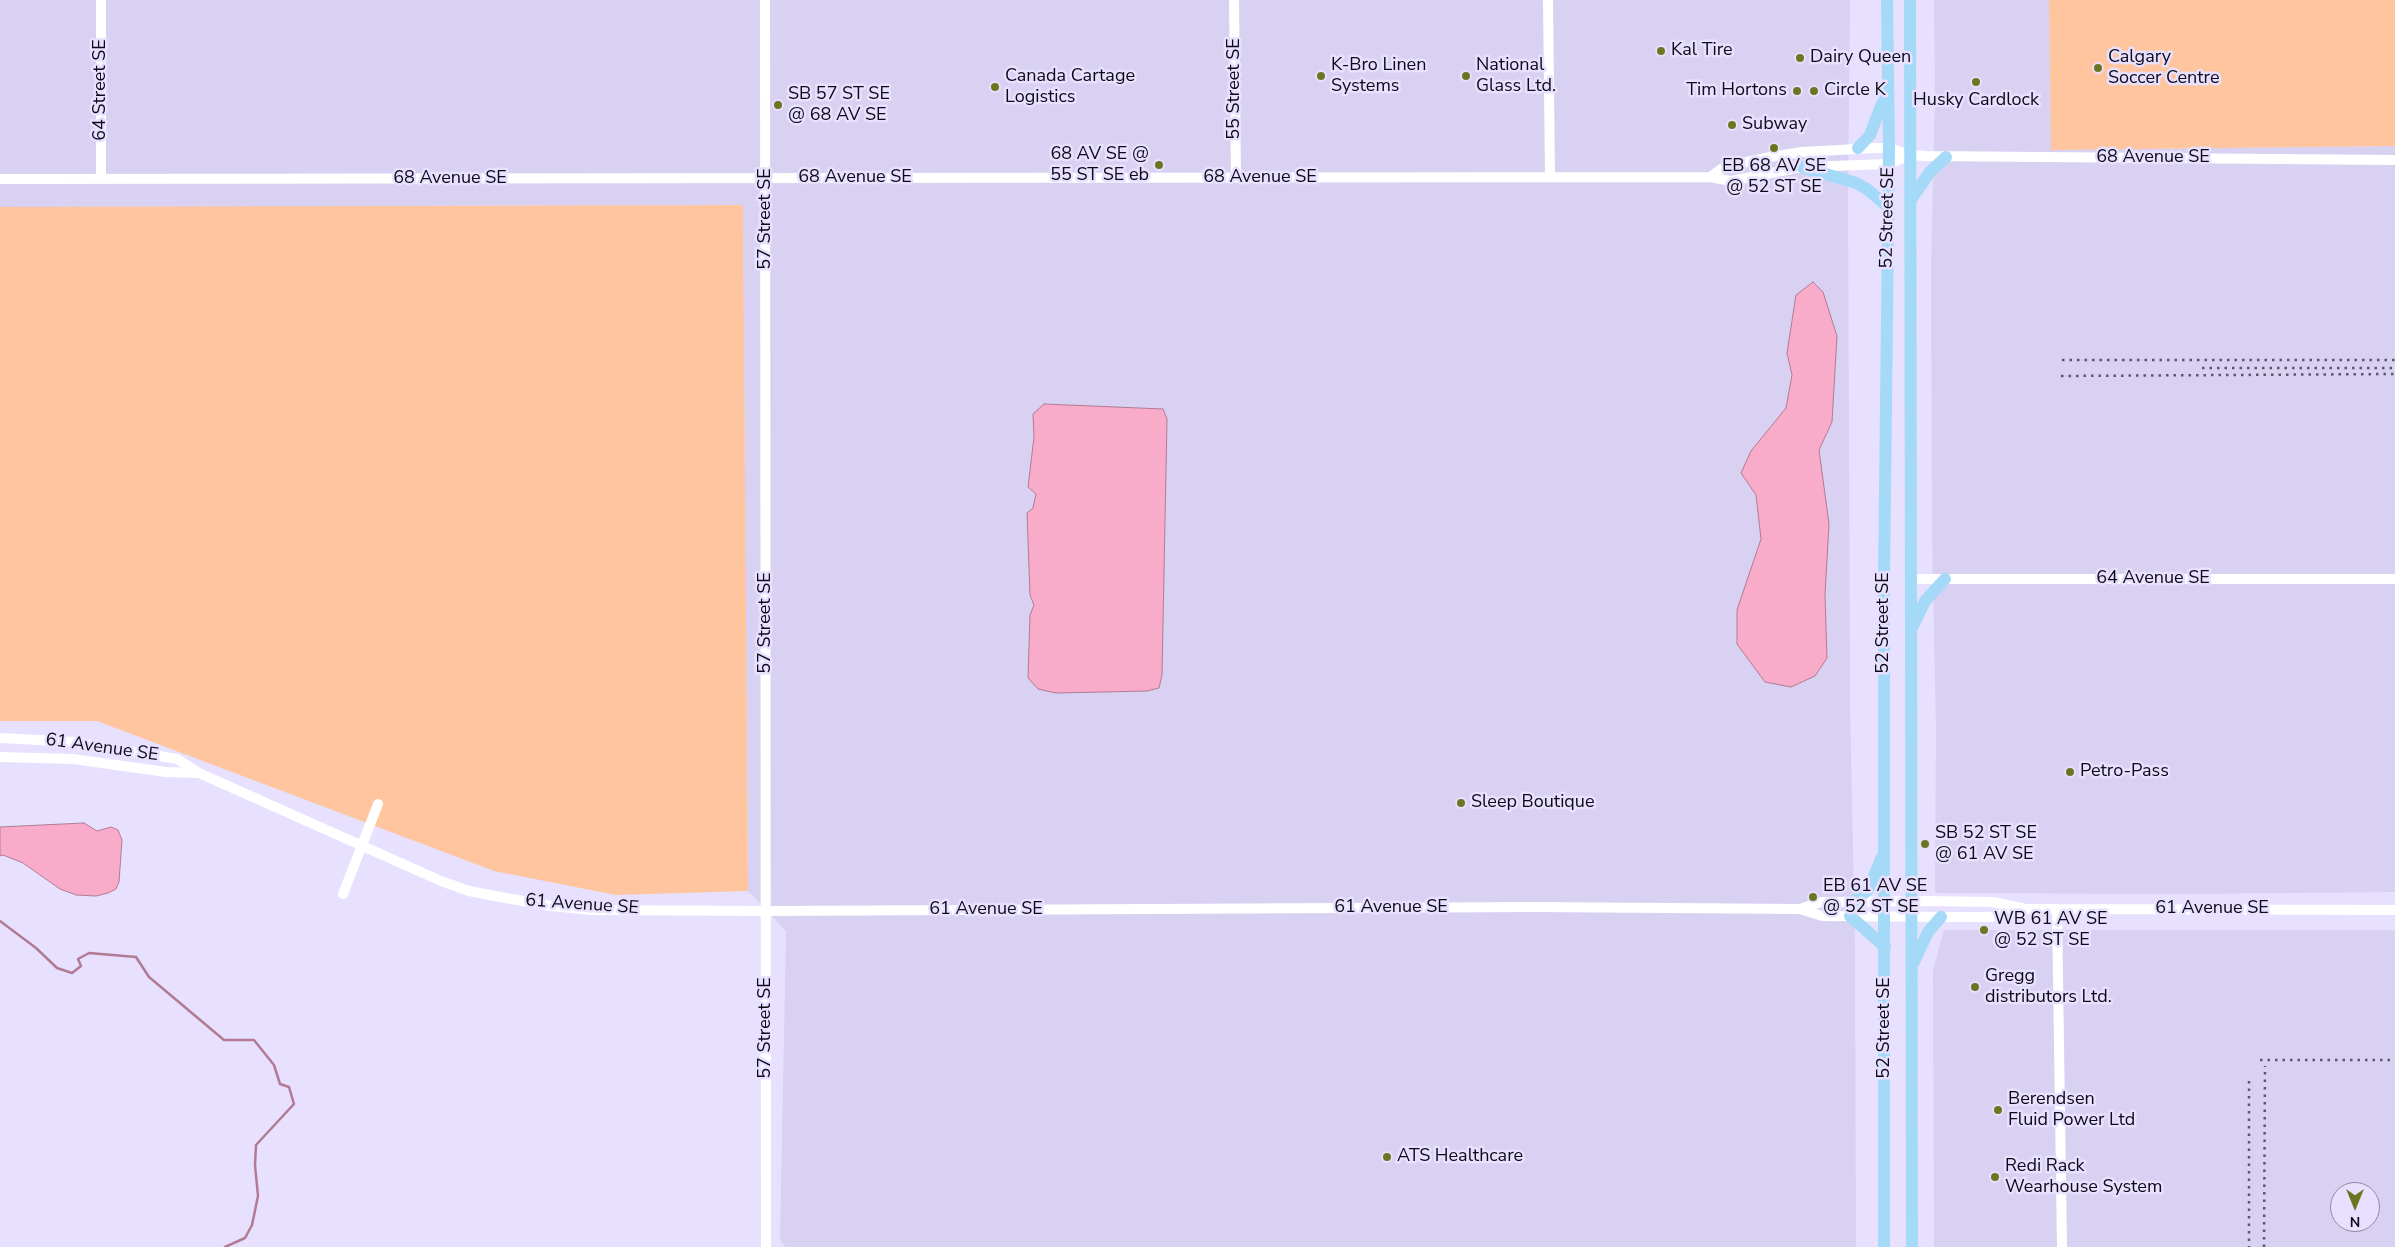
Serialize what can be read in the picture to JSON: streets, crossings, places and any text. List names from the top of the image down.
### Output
{
  "streets": {
    "main road": ["52 Street SE"],
    "street": [
      "55 Street SE",
      "64 Street SE",
      "68 Avenue SE",
      "57 Street SE",
      "64 Avenue SE",
      "61 Avenue SE"
    ]
  },
  "crossings": [
    ["55 Street SE", "68 Avenue SE"],
    ["64 Street SE", "68 Avenue SE"],
    ["68 Avenue SE", "52 Street SE"],
    ["68 Avenue SE", "57 Street SE"],
    ["52 Street SE", "64 Avenue SE"],
    ["52 Street SE", "61 Avenue SE"],
    ["57 Street SE", "61 Avenue SE"]
  ],
  "places": [
    "Kal Tire",
    "Dairy Queen",
    "Calgary Soccer Centre",
    "K-Bro Linen Systems",
    "National Glass Ltd.",
    "Husky Cardlock",
    "Canada Cartage Logistics",
    "Tim Hortons",
    "Circle K",
    "SB 57 ST SE @ 68 AV SE",
    "Subway",
    "EB 68 AV SE @ 52 ST SE",
    "68 AV SE @ 55 ST SE eb",
    "Petro-Pass",
    "Sleep Boutique",
    "SB 52 ST SE @ 61 AV SE",
    "EB 61 AV SE @ 52 ST SE",
    "WB 61 AV SE @ 52 ST SE",
    "Gregg distributors Ltd.",
    "Berendsen Fluid Power Ltd",
    "ATS Healthcare",
    "Redi Rack Wearhouse System"
  ],
  "north": "bottom"
}
